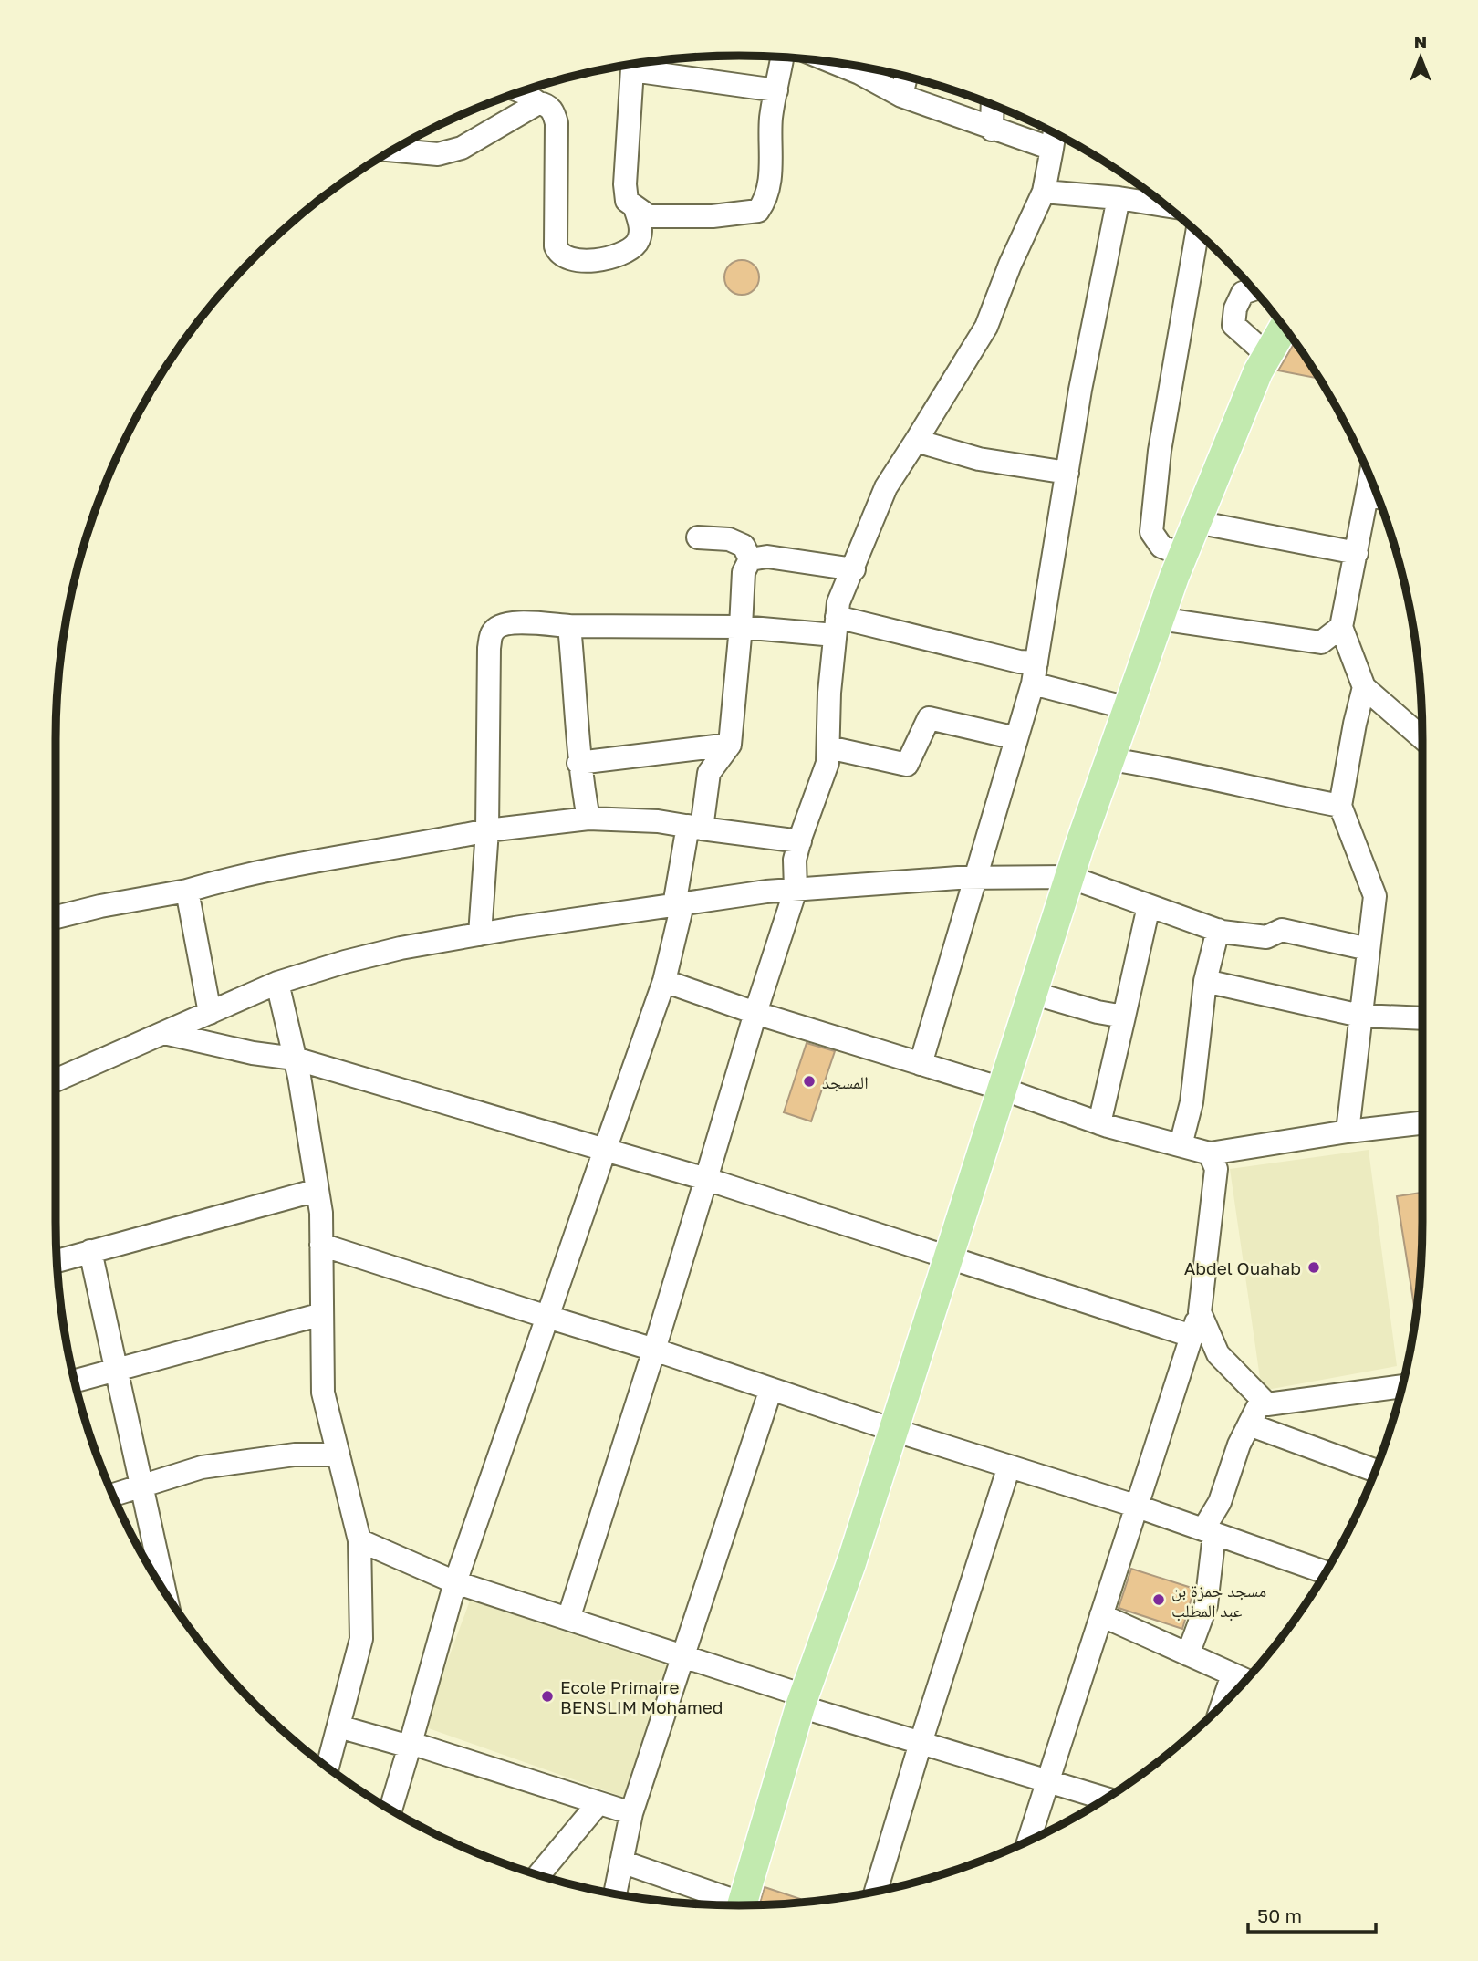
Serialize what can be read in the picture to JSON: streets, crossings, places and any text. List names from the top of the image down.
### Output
{
  "places": [
    "المسجد",
    "Abdel Ouahab",
    "مسجد حمزة بن عبد المطلب",
    "Ecole Primaire BENSLIM Mohamed"
  ],
  "scale_bar": "50 m",
  "north": "top"
}
